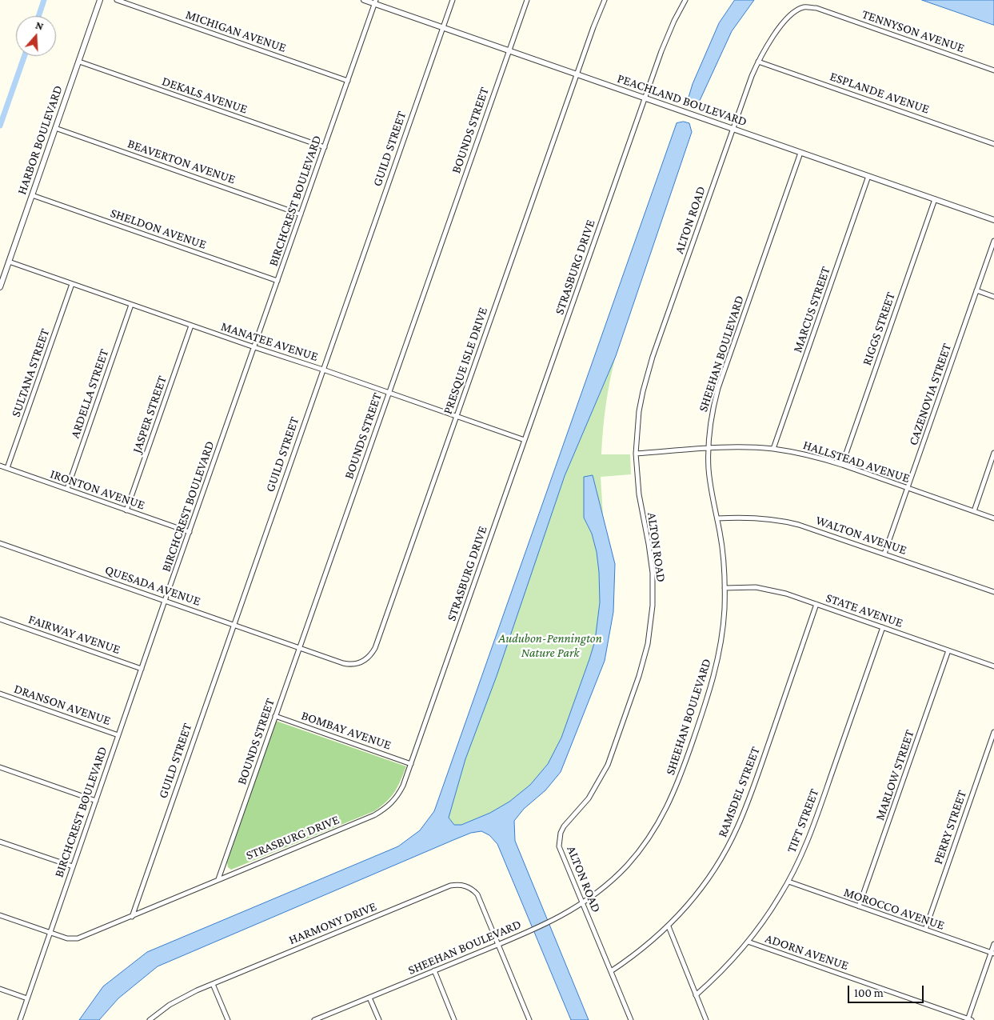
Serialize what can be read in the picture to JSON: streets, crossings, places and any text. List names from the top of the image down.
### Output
{
  "streets": {
    "street": [
      "MICHIGAN AVENUE",
      "TENNYSON AVENUE",
      "ESPLANDE AVENUE",
      "DEKALS AVENUE",
      "PEACHLAND BOULEVARD",
      "BOUNDS STREET",
      "HARBOR BOULEVARD",
      "GUILD STREET",
      "BEAVERTON AVENUE",
      "BIRCHCREST BOULEVARD",
      "ALTON ROAD",
      "SHELDON AVENUE",
      "STRASBURG DRIVE",
      "MARCUS STREET",
      "RIGGS STREET",
      "MANATEE AVENUE",
      "SHEEHAN BOULEVARD",
      "PRESQUE ISLE DRIVE",
      "SULTANA STREET",
      "ARDELLA STREET",
      "CAZENOVIA STREET",
      "JASPER STREET",
      "HALLSTEAD AVENUE",
      "IRONTON AVENUE",
      "WALTON AVENUE",
      "QUESADA AVENUE",
      "STATE AVENUE",
      "FAIRWAY AVENUE",
      "DRANSON AVENUE",
      "BOMBAY AVENUE",
      "MARLOW STREET",
      "RAMSDEL STREET",
      "TIFT STREET",
      "PERRY STREET",
      "MOROCCO AVENUE",
      "HARMONY DRIVE",
      "ADORN AVENUE"
    ]
  },
  "crossings": [
    ["MICHIGAN AVENUE", "BIRCHCREST BOULEVARD"],
    ["TENNYSON AVENUE", "ESPLANDE AVENUE"],
    ["TENNYSON AVENUE", "PEACHLAND BOULEVARD"],
    ["TENNYSON AVENUE", "ALTON ROAD"],
    ["DEKALS AVENUE", "HARBOR BOULEVARD"],
    ["DEKALS AVENUE", "BIRCHCREST BOULEVARD"],
    ["PEACHLAND BOULEVARD", "BOUNDS STREET"],
    ["PEACHLAND BOULEVARD", "GUILD STREET"],
    ["PEACHLAND BOULEVARD", "BIRCHCREST BOULEVARD"],
    ["PEACHLAND BOULEVARD", "ALTON ROAD"],
    ["PEACHLAND BOULEVARD", "STRASBURG DRIVE"],
    ["PEACHLAND BOULEVARD", "MARCUS STREET"],
    ["PEACHLAND BOULEVARD", "RIGGS STREET"],
    ["PEACHLAND BOULEVARD", "SHEEHAN BOULEVARD"],
    ["PEACHLAND BOULEVARD", "PRESQUE ISLE DRIVE"],
    ["BOUNDS STREET", "STRASBURG DRIVE"],
    ["BOUNDS STREET", "MANATEE AVENUE"],
    ["BOUNDS STREET", "PRESQUE ISLE DRIVE"],
    ["BOUNDS STREET", "QUESADA AVENUE"],
    ["BOUNDS STREET", "BOMBAY AVENUE"],
    ["HARBOR BOULEVARD", "BEAVERTON AVENUE"],
    ["HARBOR BOULEVARD", "SHELDON AVENUE"],
    ["HARBOR BOULEVARD", "MANATEE AVENUE"],
    ["GUILD STREET", "STRASBURG DRIVE"],
    ["GUILD STREET", "MANATEE AVENUE"],
    ["GUILD STREET", "QUESADA AVENUE"],
    ["BEAVERTON AVENUE", "BIRCHCREST BOULEVARD"],
    ["BIRCHCREST BOULEVARD", "SHELDON AVENUE"],
    ["BIRCHCREST BOULEVARD", "STRASBURG DRIVE"],
    ["BIRCHCREST BOULEVARD", "MANATEE AVENUE"],
    ["BIRCHCREST BOULEVARD", "IRONTON AVENUE"],
    ["BIRCHCREST BOULEVARD", "QUESADA AVENUE"],
    ["BIRCHCREST BOULEVARD", "FAIRWAY AVENUE"],
    ["BIRCHCREST BOULEVARD", "DRANSON AVENUE"],
    ["ALTON ROAD", "SHEEHAN BOULEVARD"],
    ["ALTON ROAD", "HALLSTEAD AVENUE"],
    ["ALTON ROAD", "RAMSDEL STREET"],
    ["STRASBURG DRIVE", "MANATEE AVENUE"],
    ["STRASBURG DRIVE", "BOMBAY AVENUE"],
    ["MARCUS STREET", "HALLSTEAD AVENUE"],
    ["RIGGS STREET", "HALLSTEAD AVENUE"],
    ["MANATEE AVENUE", "PRESQUE ISLE DRIVE"],
    ["MANATEE AVENUE", "SULTANA STREET"],
    ["MANATEE AVENUE", "ARDELLA STREET"],
    ["MANATEE AVENUE", "JASPER STREET"],
    ["SHEEHAN BOULEVARD", "HALLSTEAD AVENUE"],
    ["SHEEHAN BOULEVARD", "WALTON AVENUE"],
    ["SHEEHAN BOULEVARD", "STATE AVENUE"],
    ["SHEEHAN BOULEVARD", "HARMONY DRIVE"],
    ["PRESQUE ISLE DRIVE", "QUESADA AVENUE"],
    ["SULTANA STREET", "IRONTON AVENUE"],
    ["ARDELLA STREET", "IRONTON AVENUE"],
    ["CAZENOVIA STREET", "HALLSTEAD AVENUE"],
    ["CAZENOVIA STREET", "WALTON AVENUE"],
    ["JASPER STREET", "IRONTON AVENUE"],
    ["STATE AVENUE", "MARLOW STREET"],
    ["STATE AVENUE", "RAMSDEL STREET"],
    ["STATE AVENUE", "TIFT STREET"],
    ["MARLOW STREET", "MOROCCO AVENUE"],
    ["TIFT STREET", "MOROCCO AVENUE"],
    ["TIFT STREET", "ADORN AVENUE"],
    ["PERRY STREET", "MOROCCO AVENUE"]
  ],
  "parks": ["Audubon-Pennington Nature Park"],
  "scale_bar": "100 m",
  "north": "top"
}
